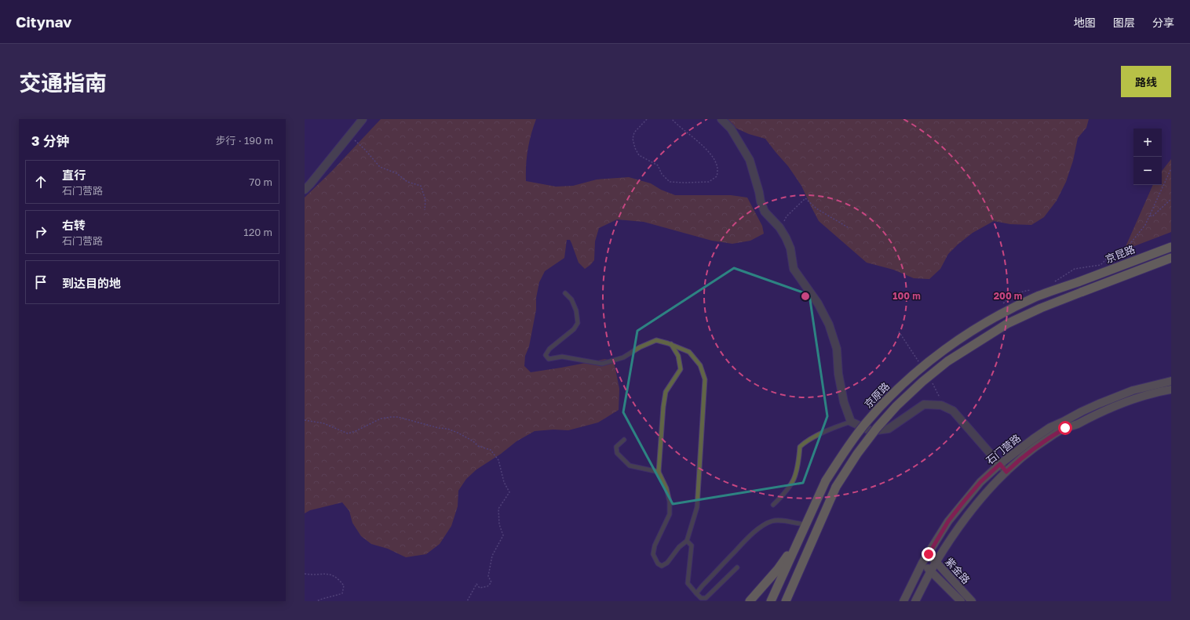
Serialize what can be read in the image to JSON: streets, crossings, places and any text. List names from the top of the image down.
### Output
{
  "streets": {
    "highway": ["京昆路", "京原路"],
    "main road": ["石门营路", "紫金路"]
  },
  "crossings": [
    ["京昆路", "京原路"],
    ["石门营路", "紫金路"]
  ],
  "page": {
    "header": "Citynav",
    "nav": ["地图", "图层", "分享"],
    "title": "交通指南",
    "buttons": "路线",
    "heading": ["3 分钟", "步行 · 190 m"],
    "map_buttons": ["+", "−"],
    "list": [
      ["直行", "石门营路", "70 m"],
      ["右转", "石门营路", "120 m"],
      "到达目的地"
    ]
  },
  "rings": ["100 m", "200 m"]
}
